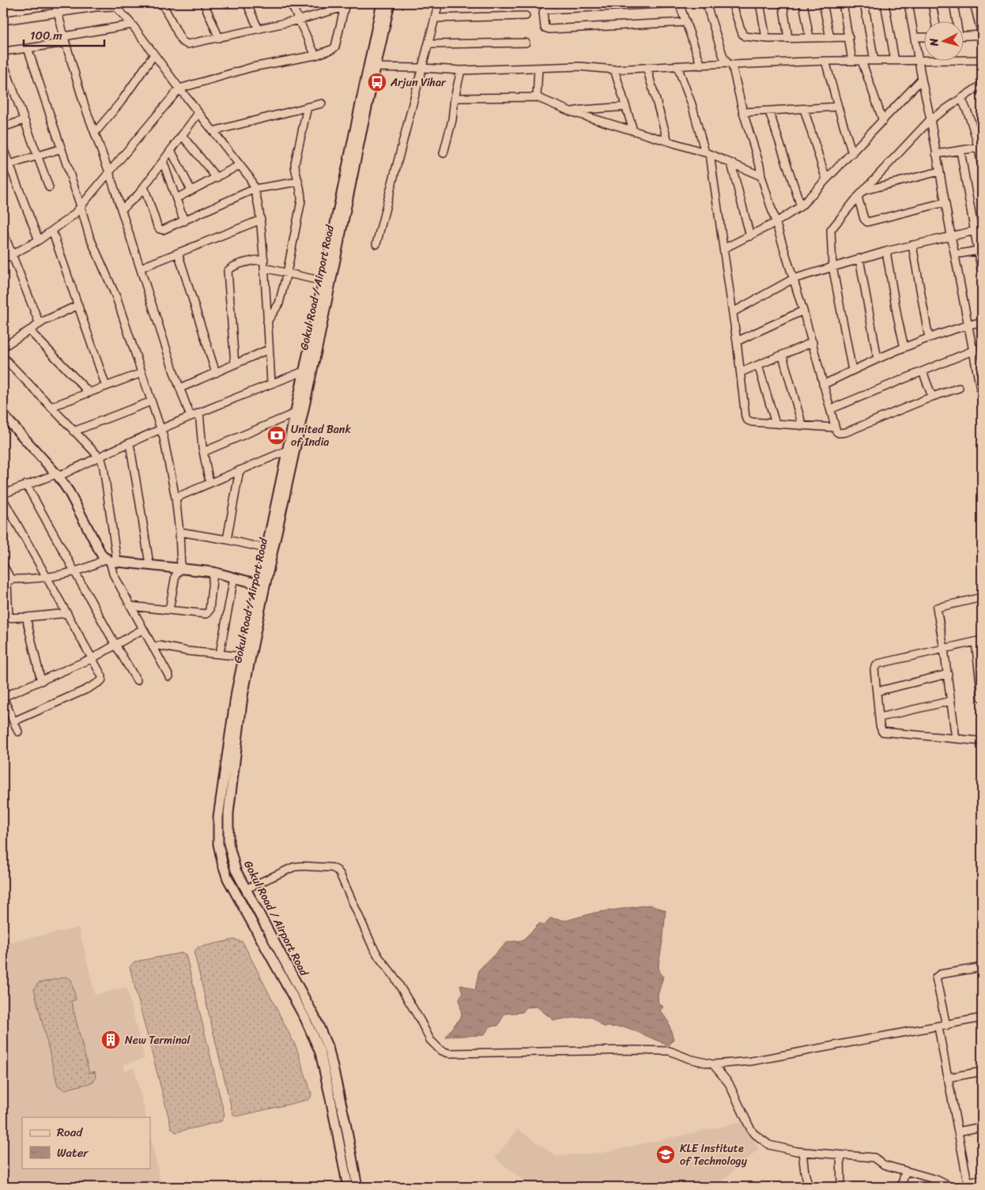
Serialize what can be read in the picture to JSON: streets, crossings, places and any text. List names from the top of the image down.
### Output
{
  "streets": {
    "main road": ["Gokul Road / Airport Road"]
  },
  "places": {
    "bus stop": ["Arjun Vihar"],
    "bank": ["United Bank of India"],
    "building": ["New Terminal"],
    "school or university": ["KLE Institute of Technology"]
  },
  "legend": ["Road", "Water"],
  "scale_bar": "100 m",
  "north": "left"
}
